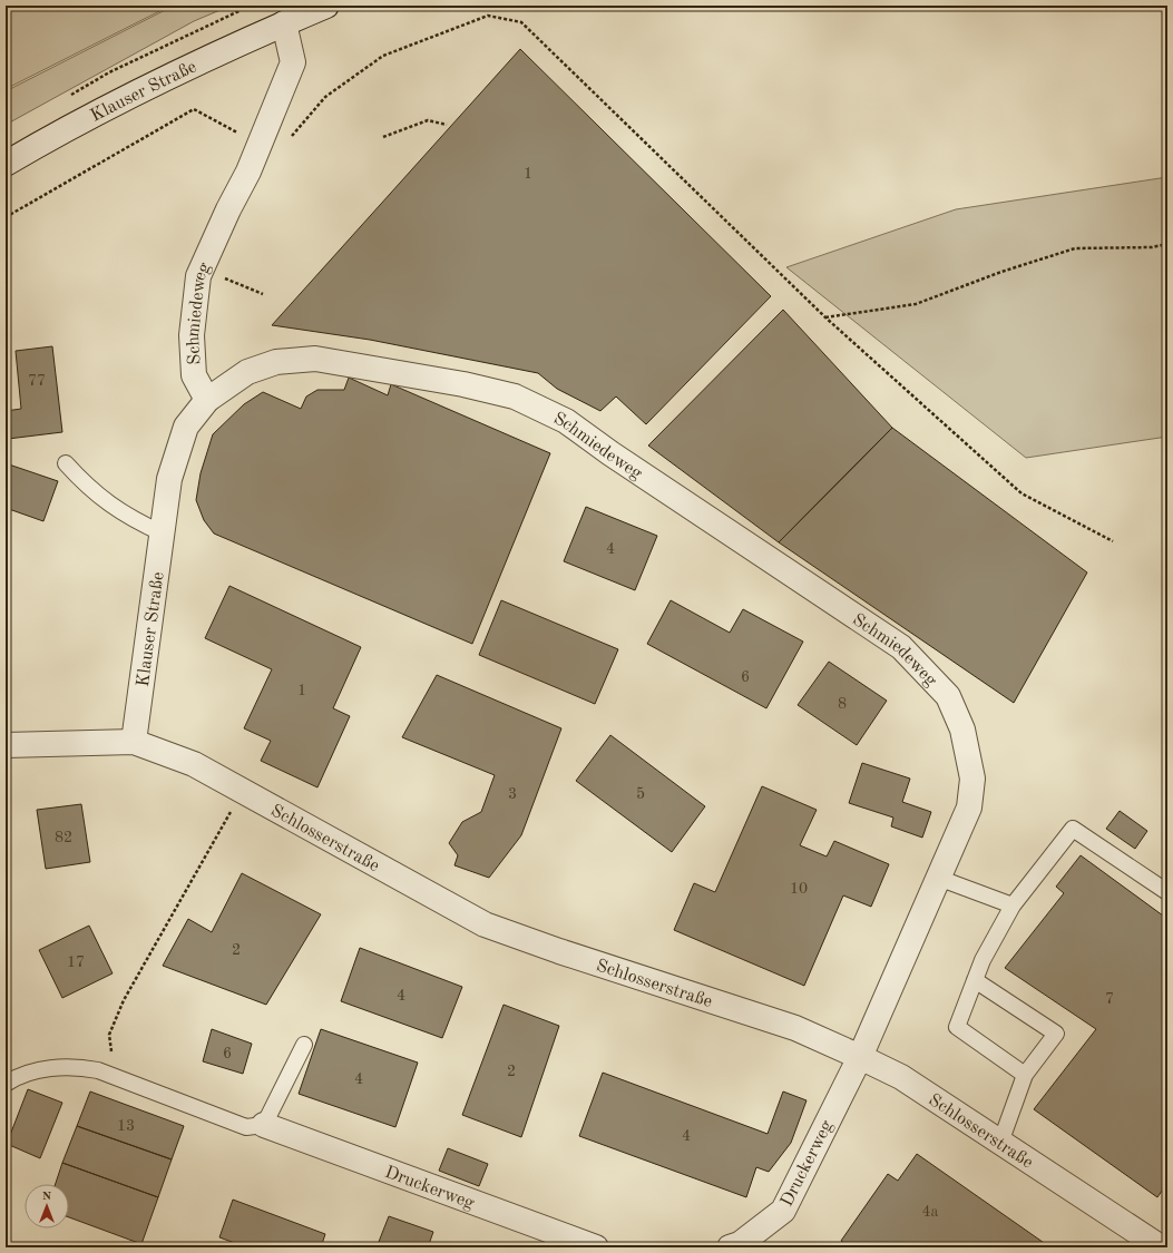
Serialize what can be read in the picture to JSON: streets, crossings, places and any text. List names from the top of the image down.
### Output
{
  "streets": {
    "street": [
      "Klauser Straße",
      "Schmiedeweg",
      "Schlosserstraße",
      "Druckerweg"
    ]
  },
  "crossings": [
    ["Klauser Straße", "Schmiedeweg"],
    ["Klauser Straße", "Schlosserstraße"],
    ["Schmiedeweg", "Schlosserstraße"],
    ["Schmiedeweg", "Druckerweg"],
    ["Schlosserstraße", "Druckerweg"]
  ],
  "house_numbers": [
    "1",
    "77",
    "4",
    "6",
    "1",
    "8",
    "3",
    "5",
    "82",
    "10",
    "2",
    "17",
    "4",
    "7",
    "6",
    "2",
    "4",
    "13",
    "4",
    "4a"
  ],
  "north": "top"
}
